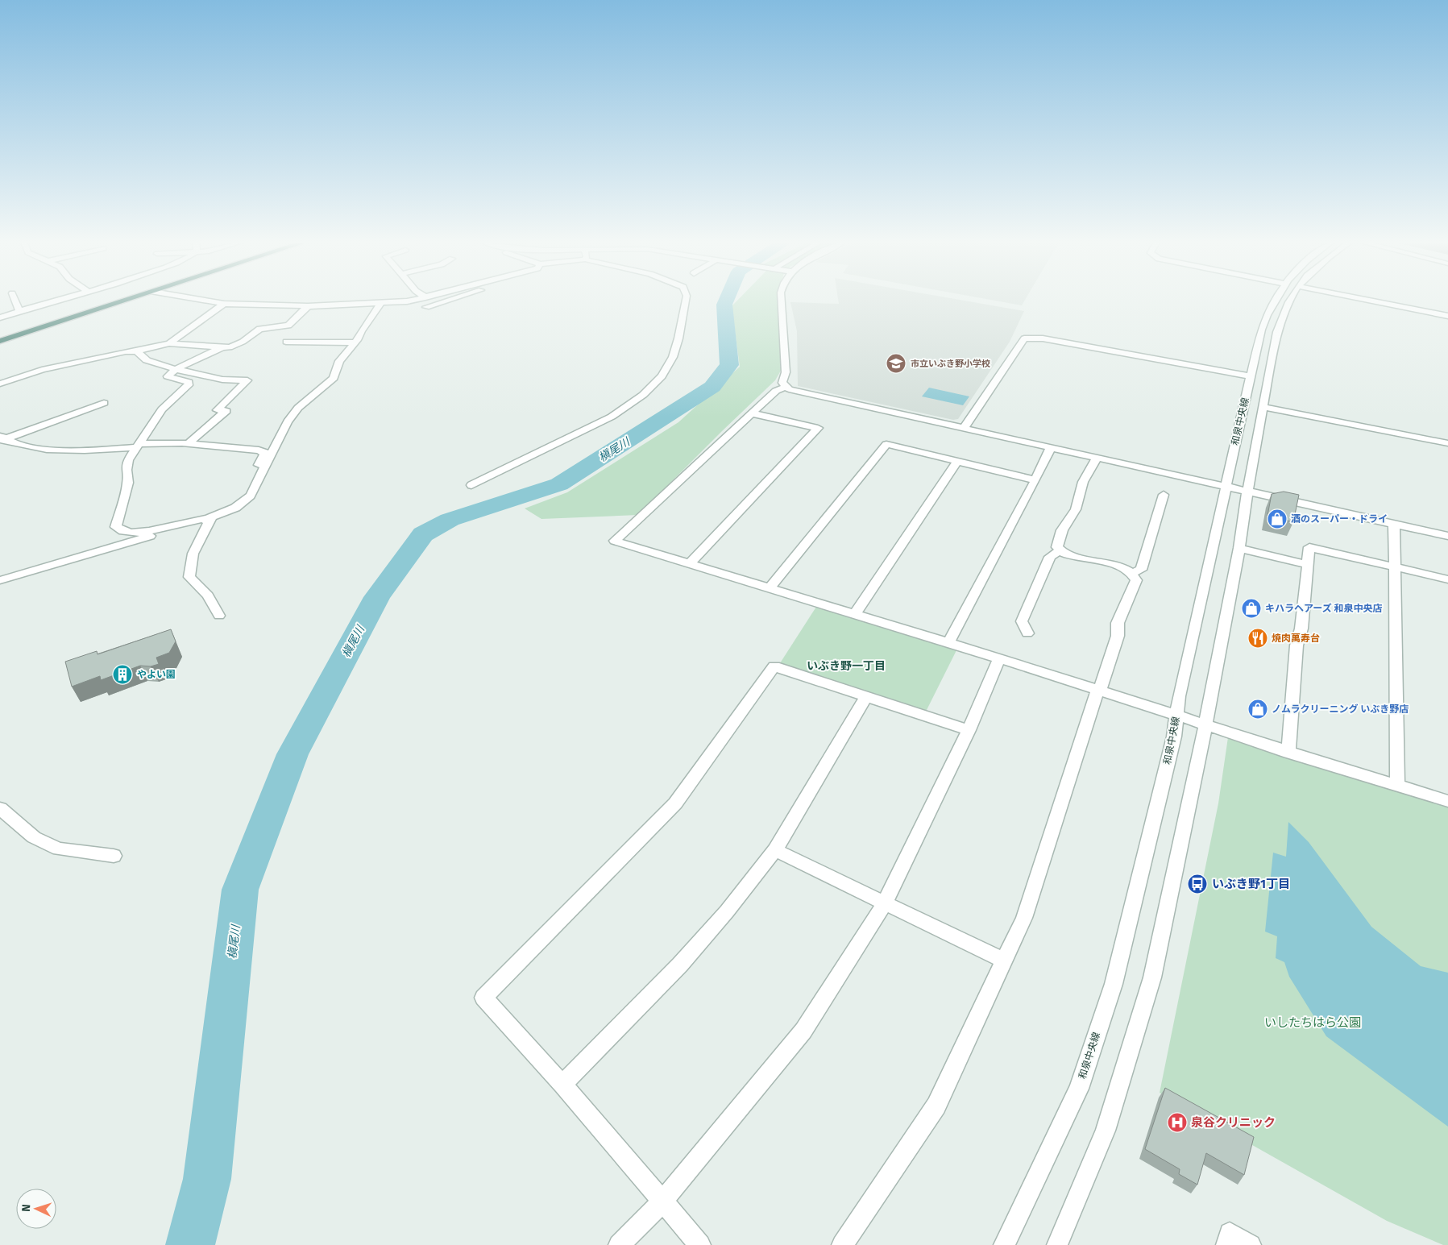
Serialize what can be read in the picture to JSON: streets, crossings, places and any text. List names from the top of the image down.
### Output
{
  "streets": {
    "street": ["和泉中央線"]
  },
  "districts": ["いぶき野一丁目"],
  "water": ["槇尾川"],
  "parks": ["いしたちはら公園"],
  "places": {
    "school or university": ["市立いぶき野小学校"],
    "shop": ["酒のスーパー・ドライ", "キハラヘアーズ 和泉中央店", "ノムラクリーニング いぶき野店"],
    "restaurant": ["焼肉萬寿台"],
    "building": ["やよい園"],
    "bus stop": ["いぶき野1丁目"],
    "hospital": ["泉谷クリニック"]
  },
  "north": "left"
}
